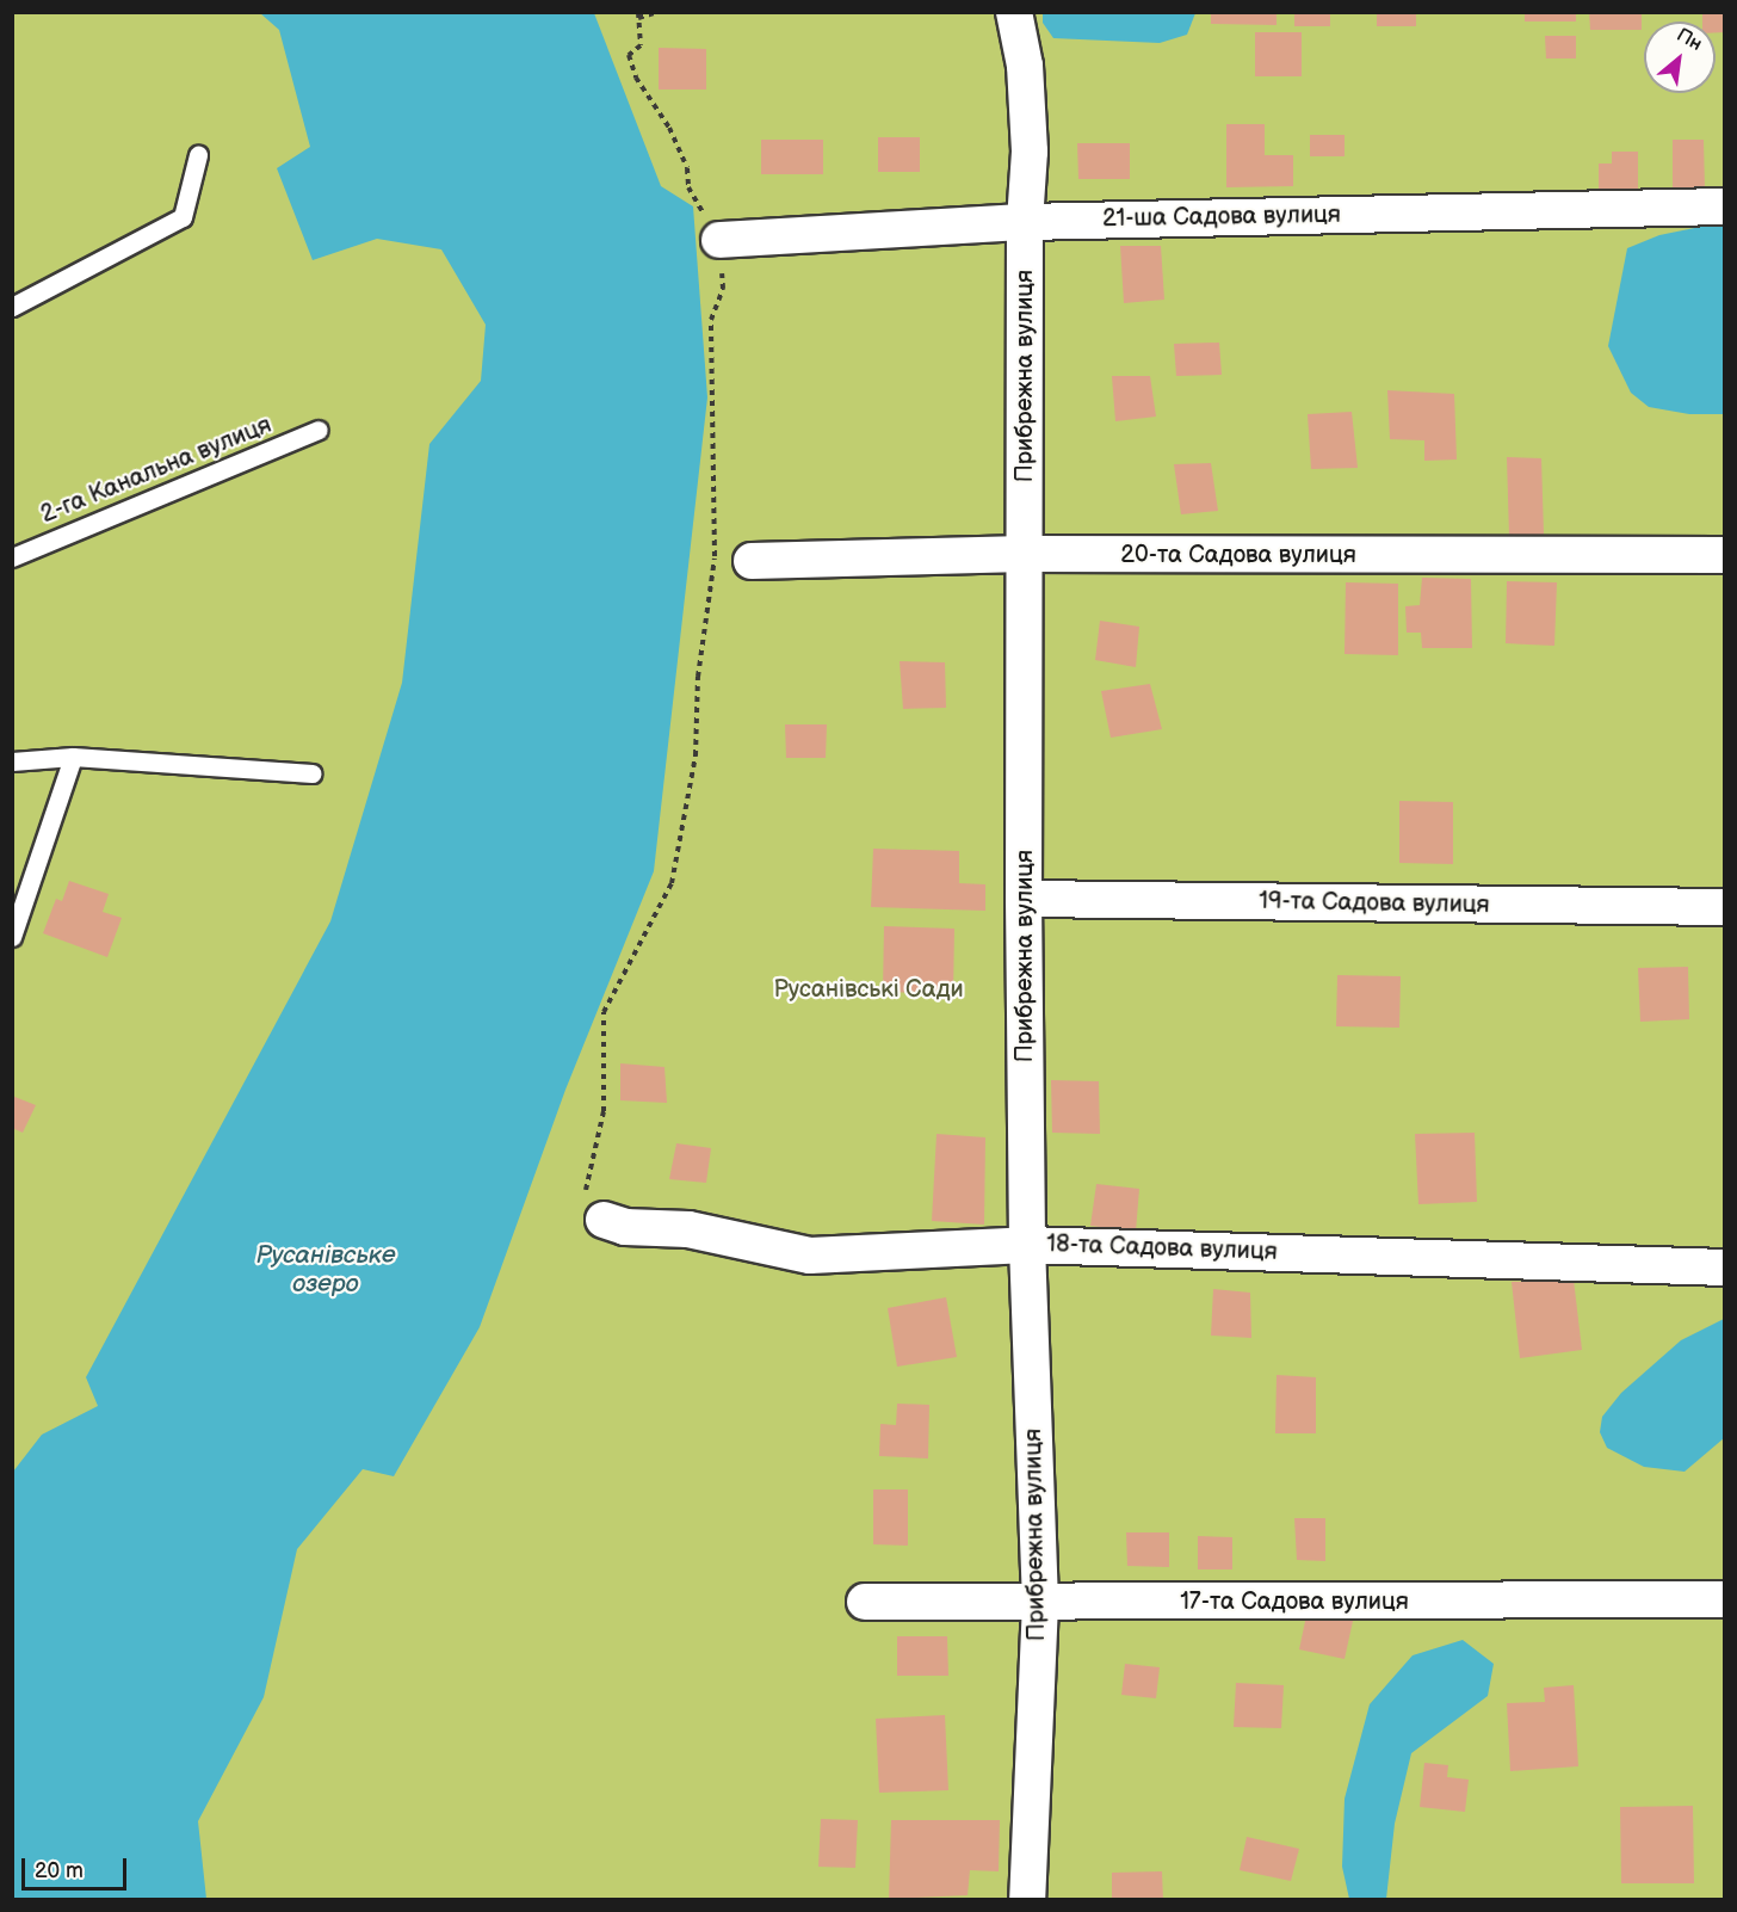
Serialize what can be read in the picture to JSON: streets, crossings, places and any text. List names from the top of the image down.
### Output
{
  "streets": {
    "street": [
      "21-ша Садова вулиця",
      "Прибрежна вулиця",
      "20-та Садова вулиця",
      "19-та Садова вулиця",
      "18-та Садова вулиця",
      "17-та Садова вулиця"
    ],
    "lane": ["2-га Канальна вулиця"]
  },
  "crossings": [
    ["21-ша Садова вулиця", "Прибрежна вулиця"],
    ["Прибрежна вулиця", "20-та Садова вулиця"],
    ["Прибрежна вулиця", "19-та Садова вулиця"],
    ["Прибрежна вулиця", "18-та Садова вулиця"],
    ["Прибрежна вулиця", "17-та Садова вулиця"]
  ],
  "water": ["Русанівське озеро"],
  "parks": ["Русанівські Сади"],
  "scale_bar": "20 m",
  "north": "top right"
}
